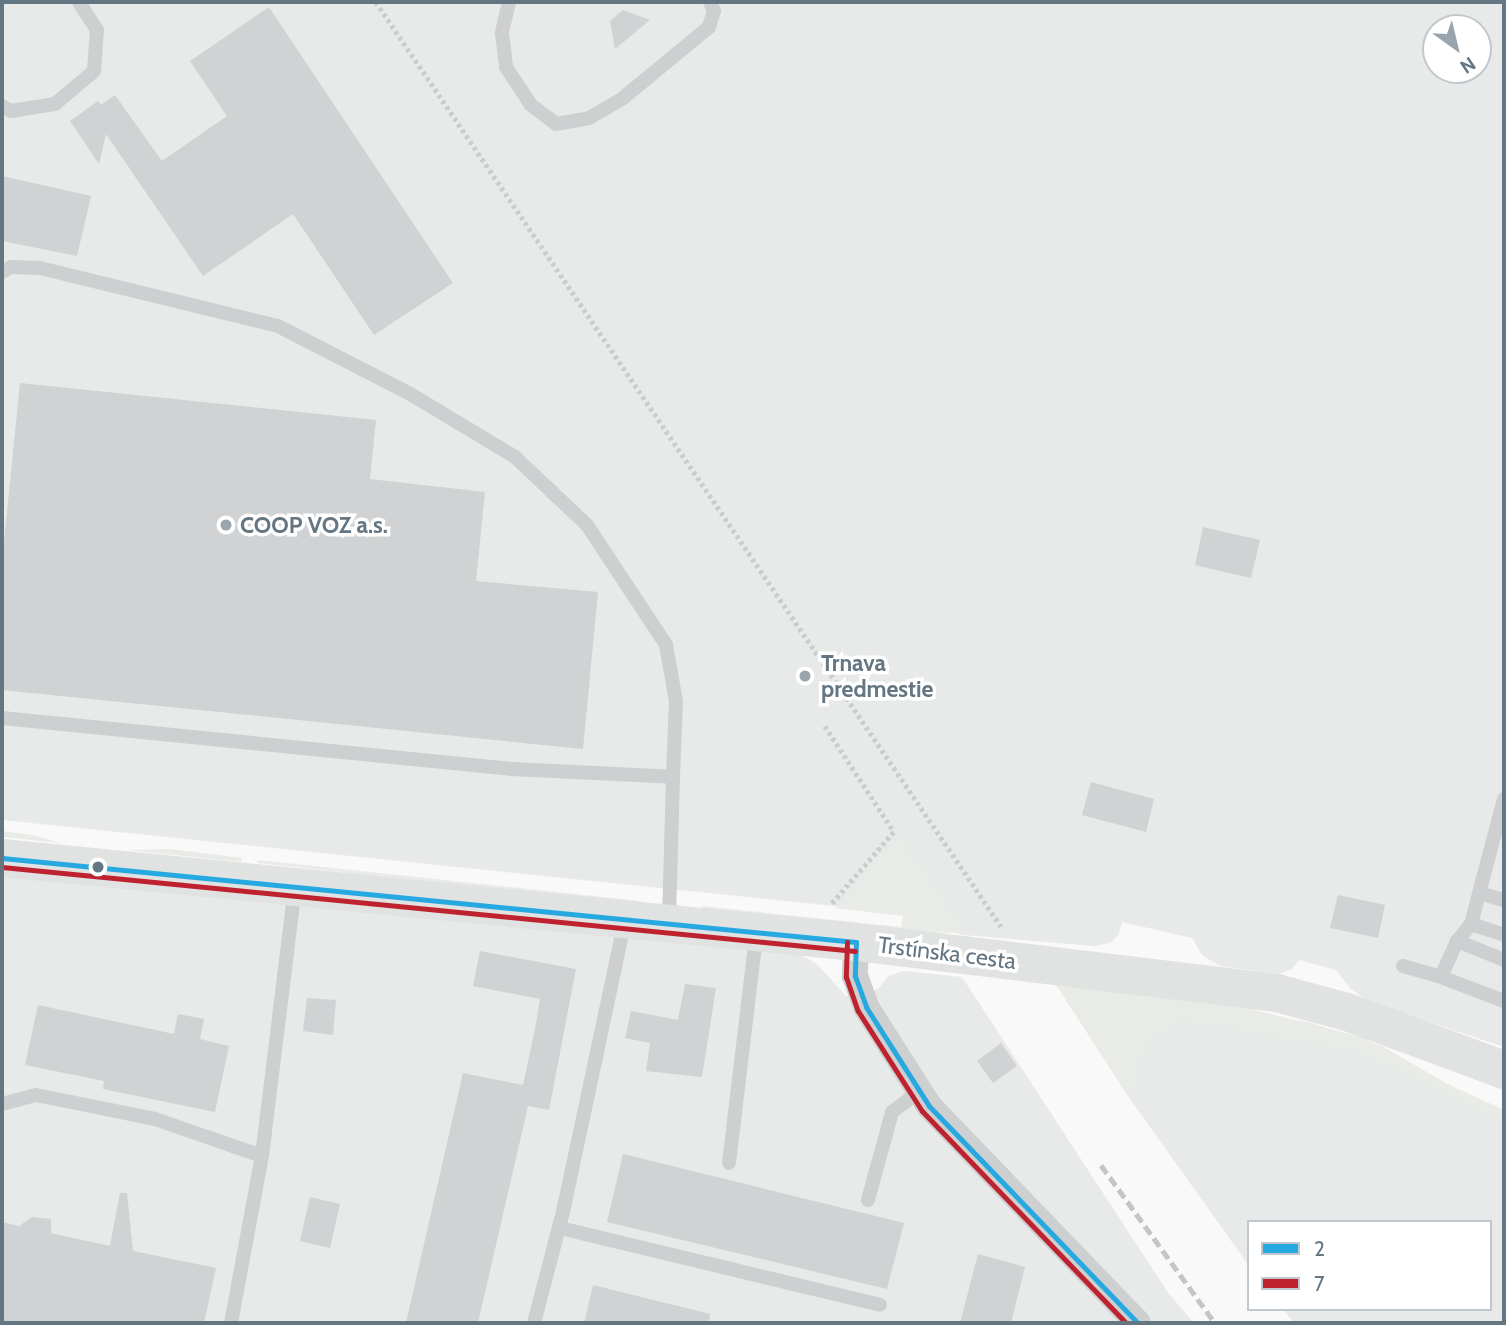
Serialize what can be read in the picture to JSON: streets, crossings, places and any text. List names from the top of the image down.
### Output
{
  "streets": {
    "main road": ["Trstínska cesta"]
  },
  "places": ["COOP VOZ a.s.", "Trnava predmestie"],
  "lines": ["transit line 2", "transit line 7"],
  "legend": ["2", "7"],
  "north": "bottom right"
}
